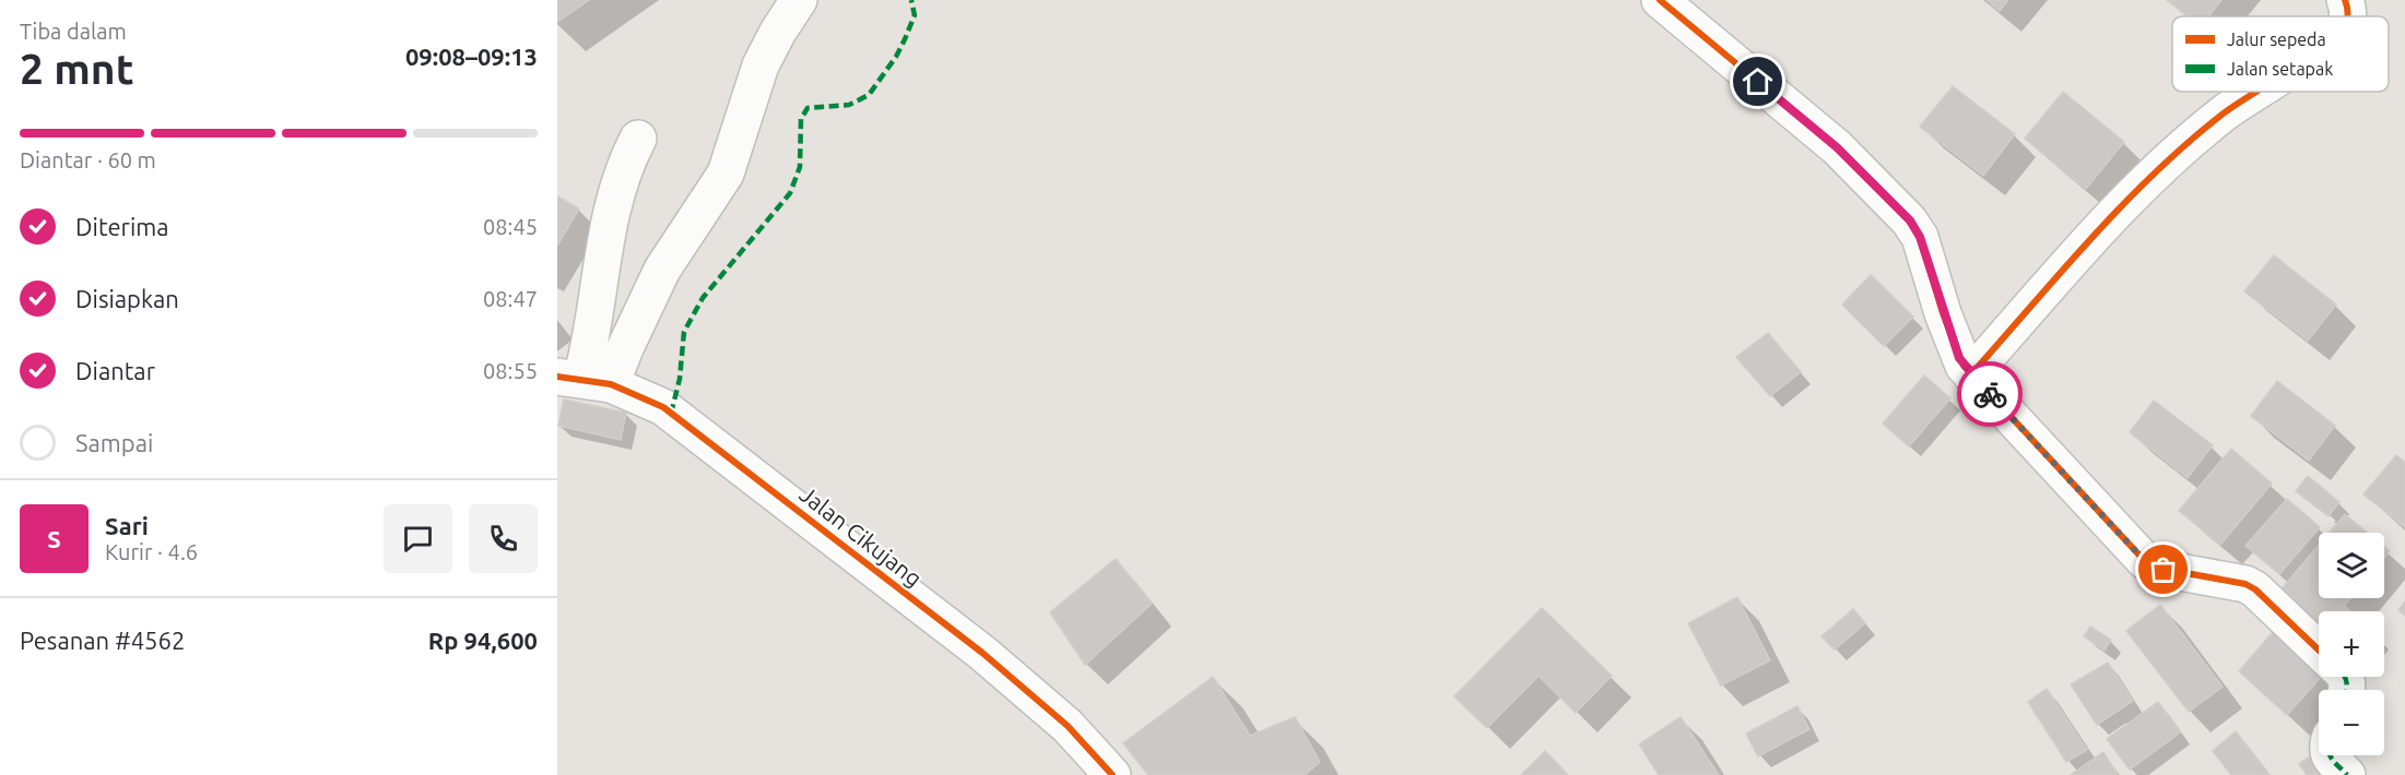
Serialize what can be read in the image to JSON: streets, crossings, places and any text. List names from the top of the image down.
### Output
{
  "streets": {
    "street": ["Jalan Cikujang"]
  },
  "legend": ["Jalur sepeda", "Jalan setapak"],
  "page": {
    "heading": ["2 mnt", "Tiba dalam", "09:08–09:13"],
    "panel": [
      "Sari",
      "Kurir · 4.6",
      "Pesanan #4562",
      "Rp 94,600"
    ],
    "bar": "Diantar · 60 m",
    "list": [
      ["Diterima", "08:45"],
      ["Disiapkan", "08:47"],
      ["Diantar", "08:55"],
      "Sampai"
    ],
    "round": "S",
    "map_buttons": ["+", "−"]
  }
}
